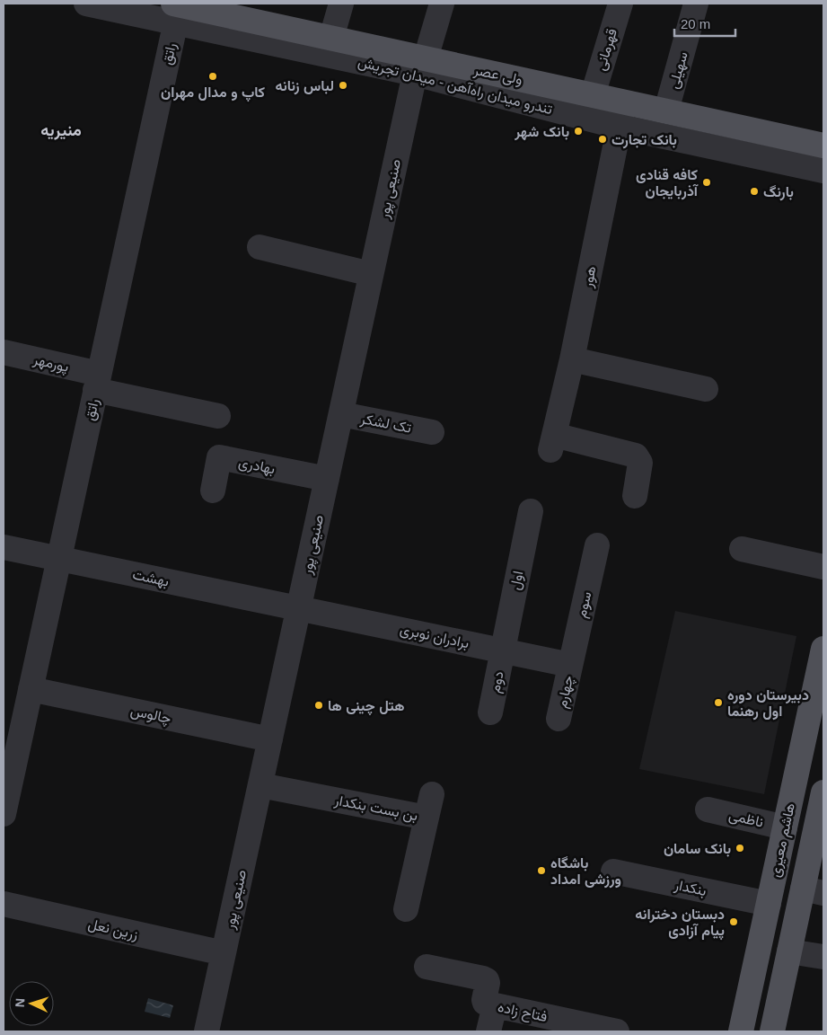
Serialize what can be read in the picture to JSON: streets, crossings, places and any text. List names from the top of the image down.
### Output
{
  "streets": {
    "main road": ["ولی عصر", "هاشم معیری"],
    "street": [
      "قهرمانی",
      "راتق",
      "سهیلی",
      "تندرو میدان راه‌آهن - میدان تجریش",
      "صنیعی پور",
      "هور",
      "پورمهر",
      "تک لشکر",
      "بهادری",
      "بهشت",
      "اول",
      "سوم",
      "برادران نوبری",
      "دوم",
      "چهارم",
      "چالوس",
      "بن بست بنکدار",
      "ناظمی",
      "بنکدار",
      "زرین نعل",
      "فتاح زاده"
    ]
  },
  "crossings": [
    ["قهرمانی", "ولی عصر"],
    ["راتق", "ولی عصر"],
    ["راتق", "تندرو میدان راه‌آهن - میدان تجریش"],
    ["راتق", "پورمهر"],
    ["راتق", "بهشت"],
    ["راتق", "چالوس"],
    ["سهیلی", "ولی عصر"],
    ["ولی عصر", "تندرو میدان راه‌آهن - میدان تجریش"],
    ["ولی عصر", "صنیعی پور"],
    ["ولی عصر", "هور"],
    ["تندرو میدان راه‌آهن - میدان تجریش", "صنیعی پور"],
    ["تندرو میدان راه‌آهن - میدان تجریش", "هور"],
    ["صنیعی پور", "تک لشکر"],
    ["صنیعی پور", "بهادری"],
    ["صنیعی پور", "بهشت"],
    ["صنیعی پور", "برادران نوبری"],
    ["صنیعی پور", "چالوس"],
    ["صنیعی پور", "بن بست بنکدار"],
    ["صنیعی پور", "زرین نعل"],
    ["بهشت", "برادران نوبری"],
    ["اول", "برادران نوبری"],
    ["اول", "دوم"],
    ["سوم", "برادران نوبری"],
    ["سوم", "چهارم"],
    ["برادران نوبری", "دوم"],
    ["برادران نوبری", "چهارم"],
    ["ناظمی", "هاشم معیری"],
    ["هاشم معیری", "بنکدار"]
  ],
  "districts": ["منیریه"],
  "places": [
    "کاپ و مدال مهران",
    "لباس زنانه",
    "بانک شهر",
    "بانک تجارت",
    "کافه قنادی آذربایجان",
    "بارنگ",
    "دبیرستان دوره اول رهنما",
    "هتل چینی ها",
    "بانک سامان",
    "باشگاه ورزشی امداد",
    "دبستان دخترانه پیام آزادی"
  ],
  "scale_bar": "20 m",
  "north": "left"
}
